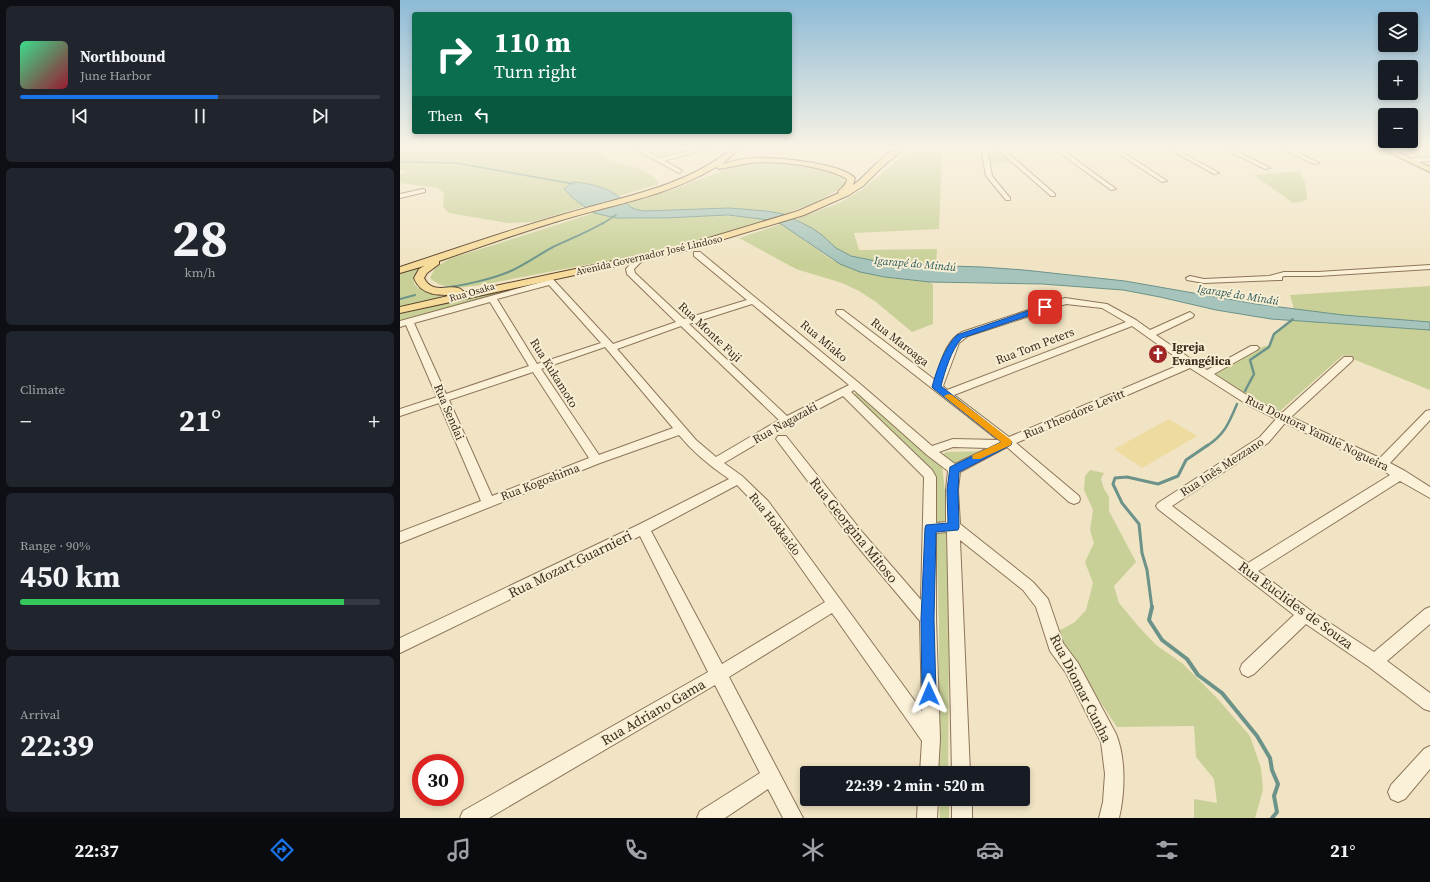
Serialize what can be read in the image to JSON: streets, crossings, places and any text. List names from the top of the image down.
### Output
{
  "streets": {
    "main road": ["Avenida Governador José Lindoso"],
    "street": [
      "Rua Osaka",
      "Rua Monte Fuji",
      "Rua Miako",
      "Rua Maroaga",
      "Rua Tom Peters",
      "Rua Kukamoto",
      "Rua Sendai",
      "Rua Theodore Levitt",
      "Rua Nagazaki",
      "Rua Doutora Yamile Nogueira",
      "Rua Inês Mezzano",
      "Rua Kogoshima",
      "Rua Hokkaido",
      "Rua Georgina Mitoso",
      "Rua Mozart Guarnieri",
      "Rua Euclides de Souza",
      "Rua Diomar Cunha",
      "Rua Adriano Gama"
    ]
  },
  "crossings": [
    ["Avenida Governador José Lindoso", "Rua Osaka"],
    ["Avenida Governador José Lindoso", "Rua Monte Fuji"],
    ["Avenida Governador José Lindoso", "Rua Hokkaido"],
    ["Rua Osaka", "Rua Kukamoto"],
    ["Rua Osaka", "Rua Sendai"],
    ["Rua Osaka", "Rua Hokkaido"],
    ["Rua Monte Fuji", "Rua Nagazaki"],
    ["Rua Miako", "Rua Theodore Levitt"],
    ["Rua Miako", "Rua Nagazaki"],
    ["Rua Maroaga", "Rua Tom Peters"],
    ["Rua Maroaga", "Rua Theodore Levitt"],
    ["Rua Maroaga", "Rua Doutora Yamile Nogueira"],
    ["Rua Tom Peters", "Rua Doutora Yamile Nogueira"],
    ["Rua Kukamoto", "Rua Kogoshima"],
    ["Rua Sendai", "Rua Kogoshima"],
    ["Rua Theodore Levitt", "Rua Doutora Yamile Nogueira"],
    ["Rua Nagazaki", "Rua Hokkaido"],
    ["Rua Doutora Yamile Nogueira", "Rua Inês Mezzano"],
    ["Rua Inês Mezzano", "Rua Euclides de Souza"],
    ["Rua Kogoshima", "Rua Hokkaido"],
    ["Rua Hokkaido", "Rua Mozart Guarnieri"],
    ["Rua Hokkaido", "Rua Adriano Gama"]
  ],
  "water": ["Igarapé do Mindú"],
  "places": {
    "church": ["Igreja Evangélica"]
  },
  "page": {
    "map_buttons": ["+", "−"],
    "turn": ["110 m", "Turn right"],
    "song": ["Northbound", "June Harbor"],
    "then": "Then",
    "tile": [
      ["28", "km/h"],
      "Climate",
      ["Range · 90%", "450 km"],
      ["Arrival", "22:39"]
    ],
    "heat": ["−", "21°", "+"],
    "limit": "30",
    "trip": "22:39 · 2 min · 520 m",
    "tabs": ["22:37", "21°"]
  }
}
